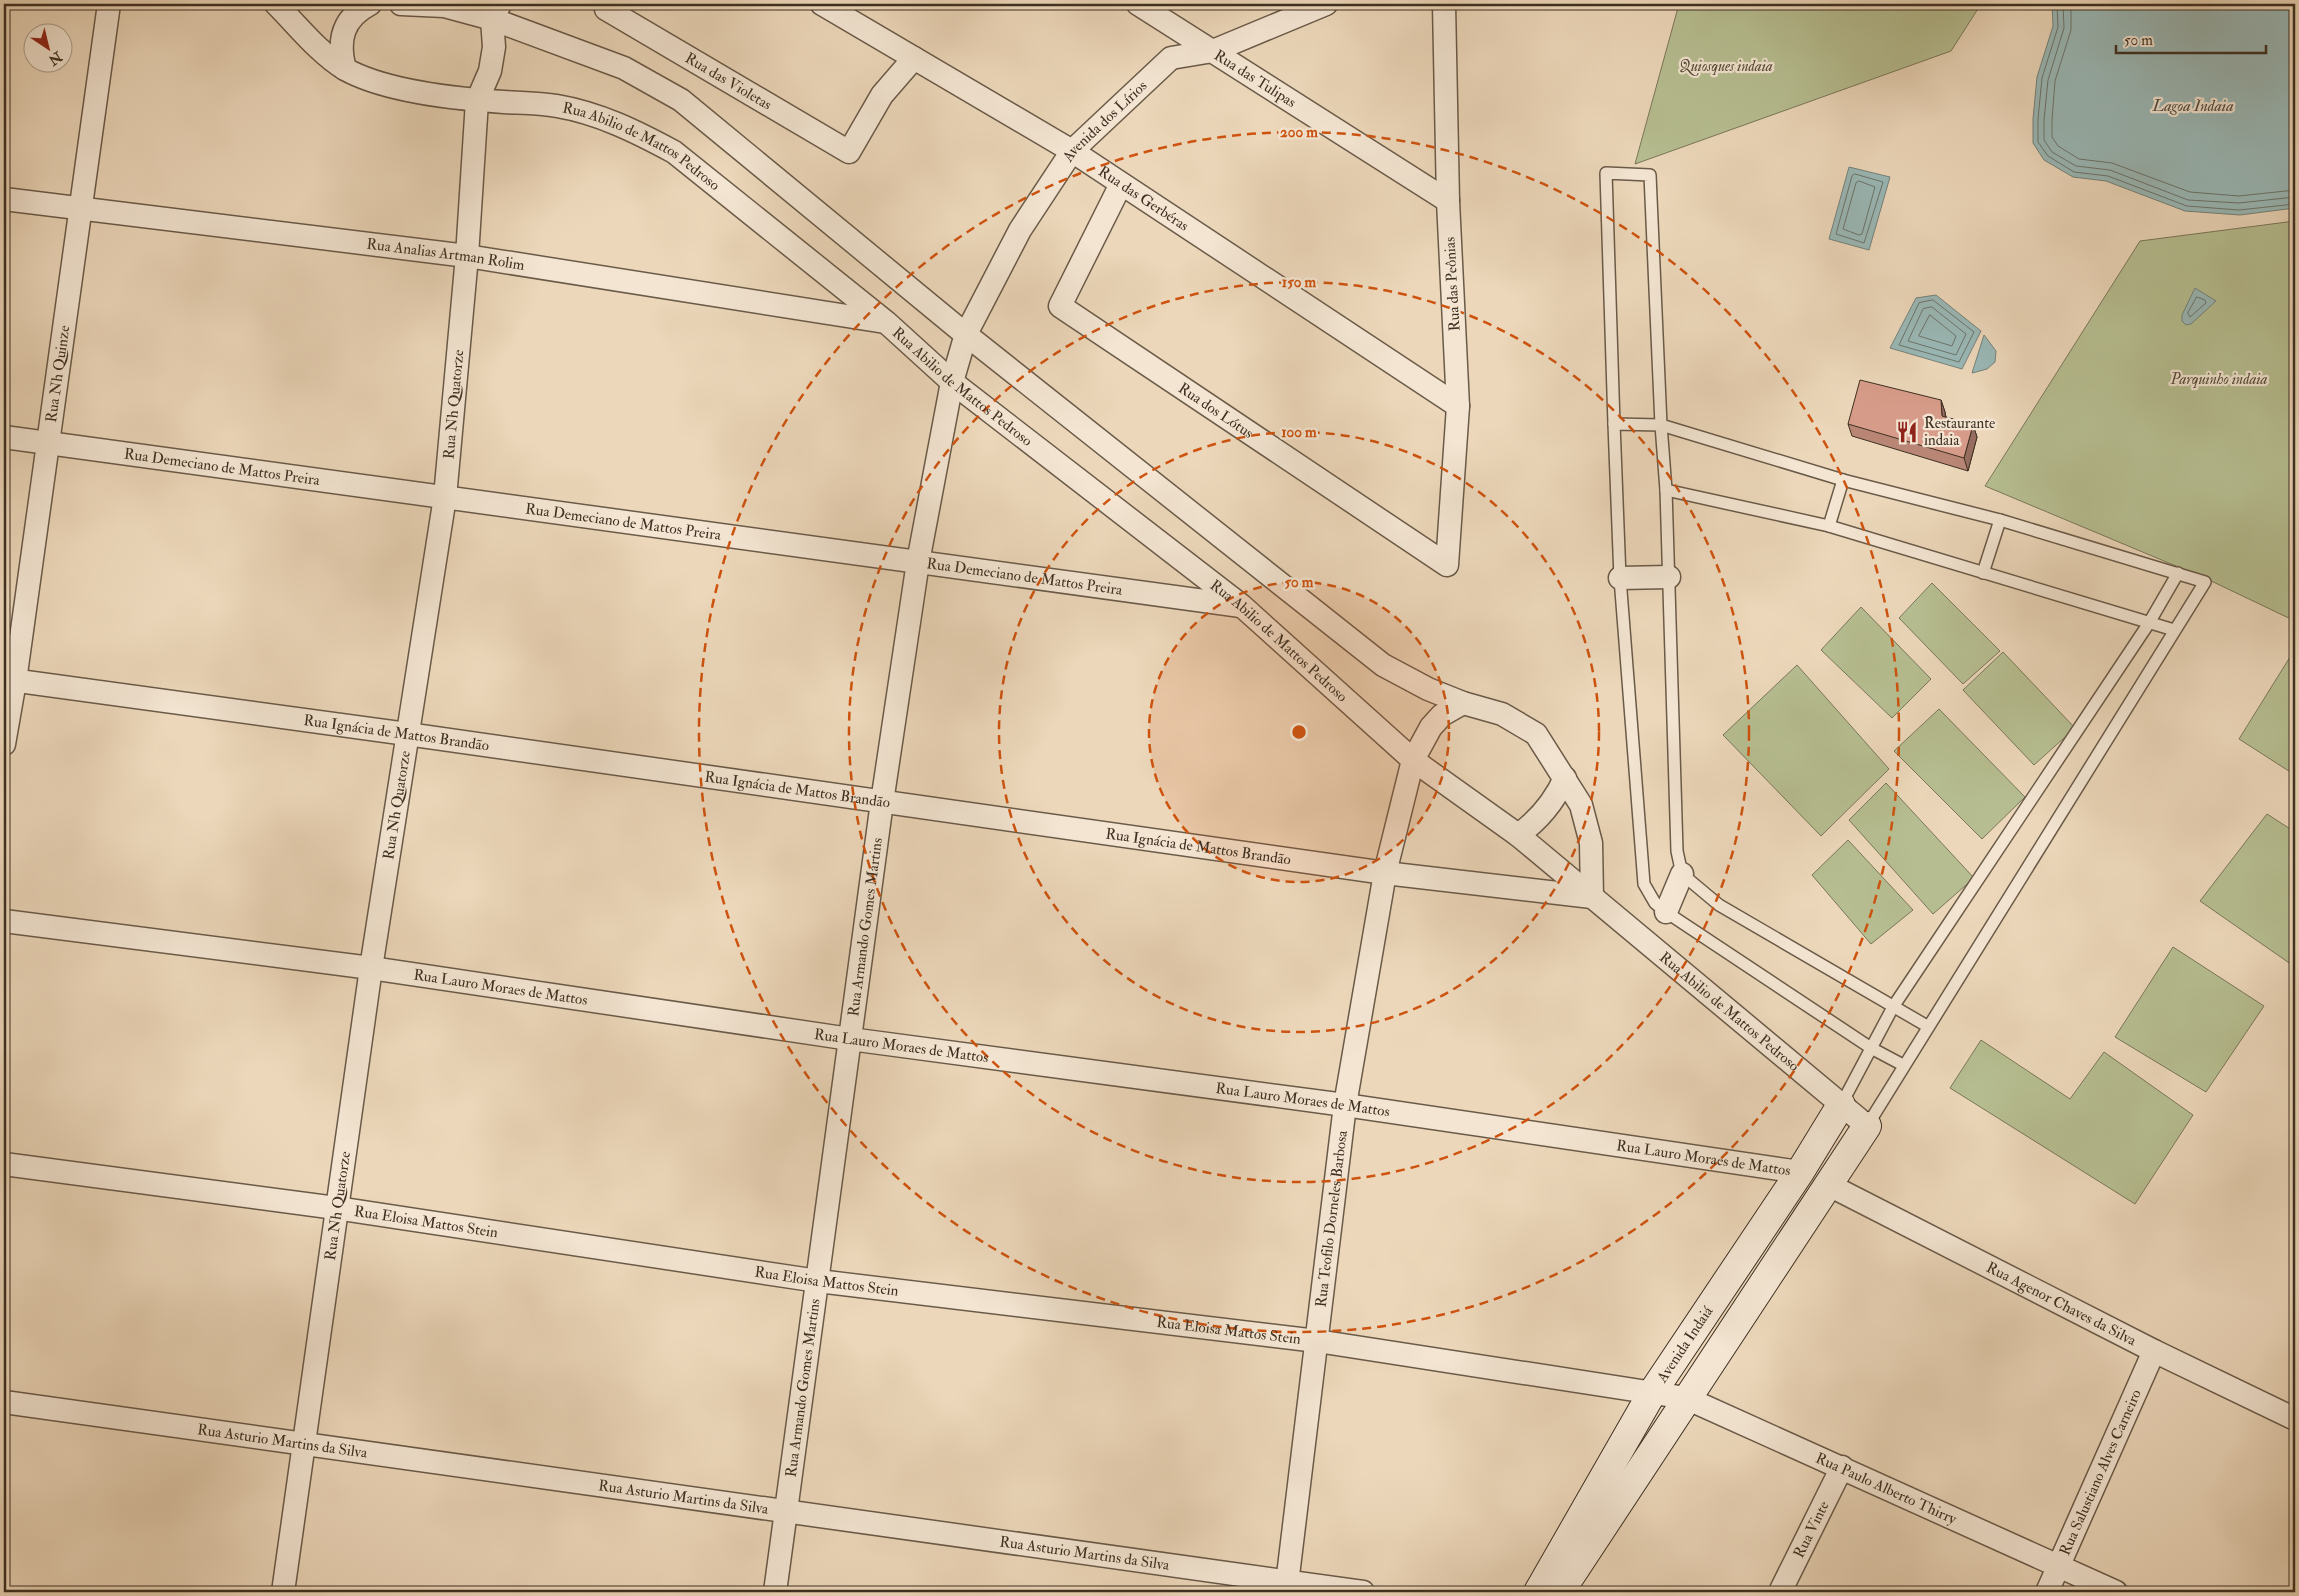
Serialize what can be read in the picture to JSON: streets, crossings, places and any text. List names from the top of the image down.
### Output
{
  "streets": {
    "street": [
      "Rua das Tulipas",
      "Rua das Violetas",
      "Avenida dos Lírios",
      "Rua Abilio de Mattos Pedroso",
      "Rua das Gerbéras",
      "Rua Analias Artman Rolim",
      "Rua das Peônias",
      "Rua Nh Quinze",
      "Rua Nh Quatorze",
      "Rua dos Lótus",
      "Rua Demeciano de Mattos Preira",
      "Rua Ignácia de Mattos Brandão",
      "Rua Armando Gomes Martins",
      "Rua Lauro Moraes de Mattos",
      "Rua Teofilo Dorneles Barbosa",
      "Rua Eloisa Mattos Stein",
      "Rua Agenor Chaves da Silva",
      "Avenida Indaiá",
      "Rua Asturio Martins da Silva",
      "Rua Salustiano Alves Carneiro",
      "Rua Paulo Alberto Thirry",
      "Rua Vinte"
    ]
  },
  "crossings": [
    ["Rua das Tulipas", "Avenida dos Lírios"],
    ["Rua das Tulipas", "Rua das Peônias"],
    ["Rua das Violetas", "Rua das Gerbéras"],
    ["Avenida dos Lírios", "Rua Abilio de Mattos Pedroso"],
    ["Avenida dos Lírios", "Rua das Gerbéras"],
    ["Avenida dos Lírios", "Rua Armando Gomes Martins"],
    ["Rua Abilio de Mattos Pedroso", "Rua Analias Artman Rolim"],
    ["Rua Abilio de Mattos Pedroso", "Rua Nh Quatorze"],
    ["Rua Abilio de Mattos Pedroso", "Rua Demeciano de Mattos Preira"],
    ["Rua Abilio de Mattos Pedroso", "Rua Ignácia de Mattos Brandão"],
    ["Rua Abilio de Mattos Pedroso", "Rua Armando Gomes Martins"],
    ["Rua Abilio de Mattos Pedroso", "Rua Teofilo Dorneles Barbosa"],
    ["Rua Abilio de Mattos Pedroso", "Avenida Indaiá"],
    ["Rua das Gerbéras", "Rua das Peônias"],
    ["Rua das Gerbéras", "Rua dos Lótus"],
    ["Rua Analias Artman Rolim", "Rua Nh Quinze"],
    ["Rua Analias Artman Rolim", "Rua Nh Quatorze"],
    ["Rua das Peônias", "Rua dos Lótus"],
    ["Rua Nh Quinze", "Rua Demeciano de Mattos Preira"],
    ["Rua Nh Quinze", "Rua Ignácia de Mattos Brandão"],
    ["Rua Nh Quatorze", "Rua Demeciano de Mattos Preira"],
    ["Rua Nh Quatorze", "Rua Ignácia de Mattos Brandão"],
    ["Rua Nh Quatorze", "Rua Lauro Moraes de Mattos"],
    ["Rua Nh Quatorze", "Rua Eloisa Mattos Stein"],
    ["Rua Nh Quatorze", "Rua Asturio Martins da Silva"],
    ["Rua Demeciano de Mattos Preira", "Rua Armando Gomes Martins"],
    ["Rua Ignácia de Mattos Brandão", "Rua Armando Gomes Martins"],
    ["Rua Ignácia de Mattos Brandão", "Rua Teofilo Dorneles Barbosa"],
    ["Rua Armando Gomes Martins", "Rua Lauro Moraes de Mattos"],
    ["Rua Armando Gomes Martins", "Rua Eloisa Mattos Stein"],
    ["Rua Armando Gomes Martins", "Rua Asturio Martins da Silva"],
    ["Rua Lauro Moraes de Mattos", "Rua Teofilo Dorneles Barbosa"],
    ["Rua Lauro Moraes de Mattos", "Avenida Indaiá"],
    ["Rua Teofilo Dorneles Barbosa", "Rua Eloisa Mattos Stein"],
    ["Rua Teofilo Dorneles Barbosa", "Rua Asturio Martins da Silva"],
    ["Rua Eloisa Mattos Stein", "Avenida Indaiá"],
    ["Rua Eloisa Mattos Stein", "Rua Paulo Alberto Thirry"],
    ["Rua Agenor Chaves da Silva", "Avenida Indaiá"],
    ["Rua Agenor Chaves da Silva", "Rua Salustiano Alves Carneiro"],
    ["Avenida Indaiá", "Rua Paulo Alberto Thirry"],
    ["Rua Salustiano Alves Carneiro", "Rua Paulo Alberto Thirry"],
    ["Rua Paulo Alberto Thirry", "Rua Vinte"]
  ],
  "water": ["Lagoa Indaia"],
  "parks": ["Quiosques indaia", "Parquinho indaia"],
  "places": {
    "restaurant": ["Restaurante indaia"]
  },
  "scale_bar": "50 m",
  "north": "bottom right",
  "rings": [
    "200 m",
    "150 m",
    "100 m",
    "50 m"
  ]
}
